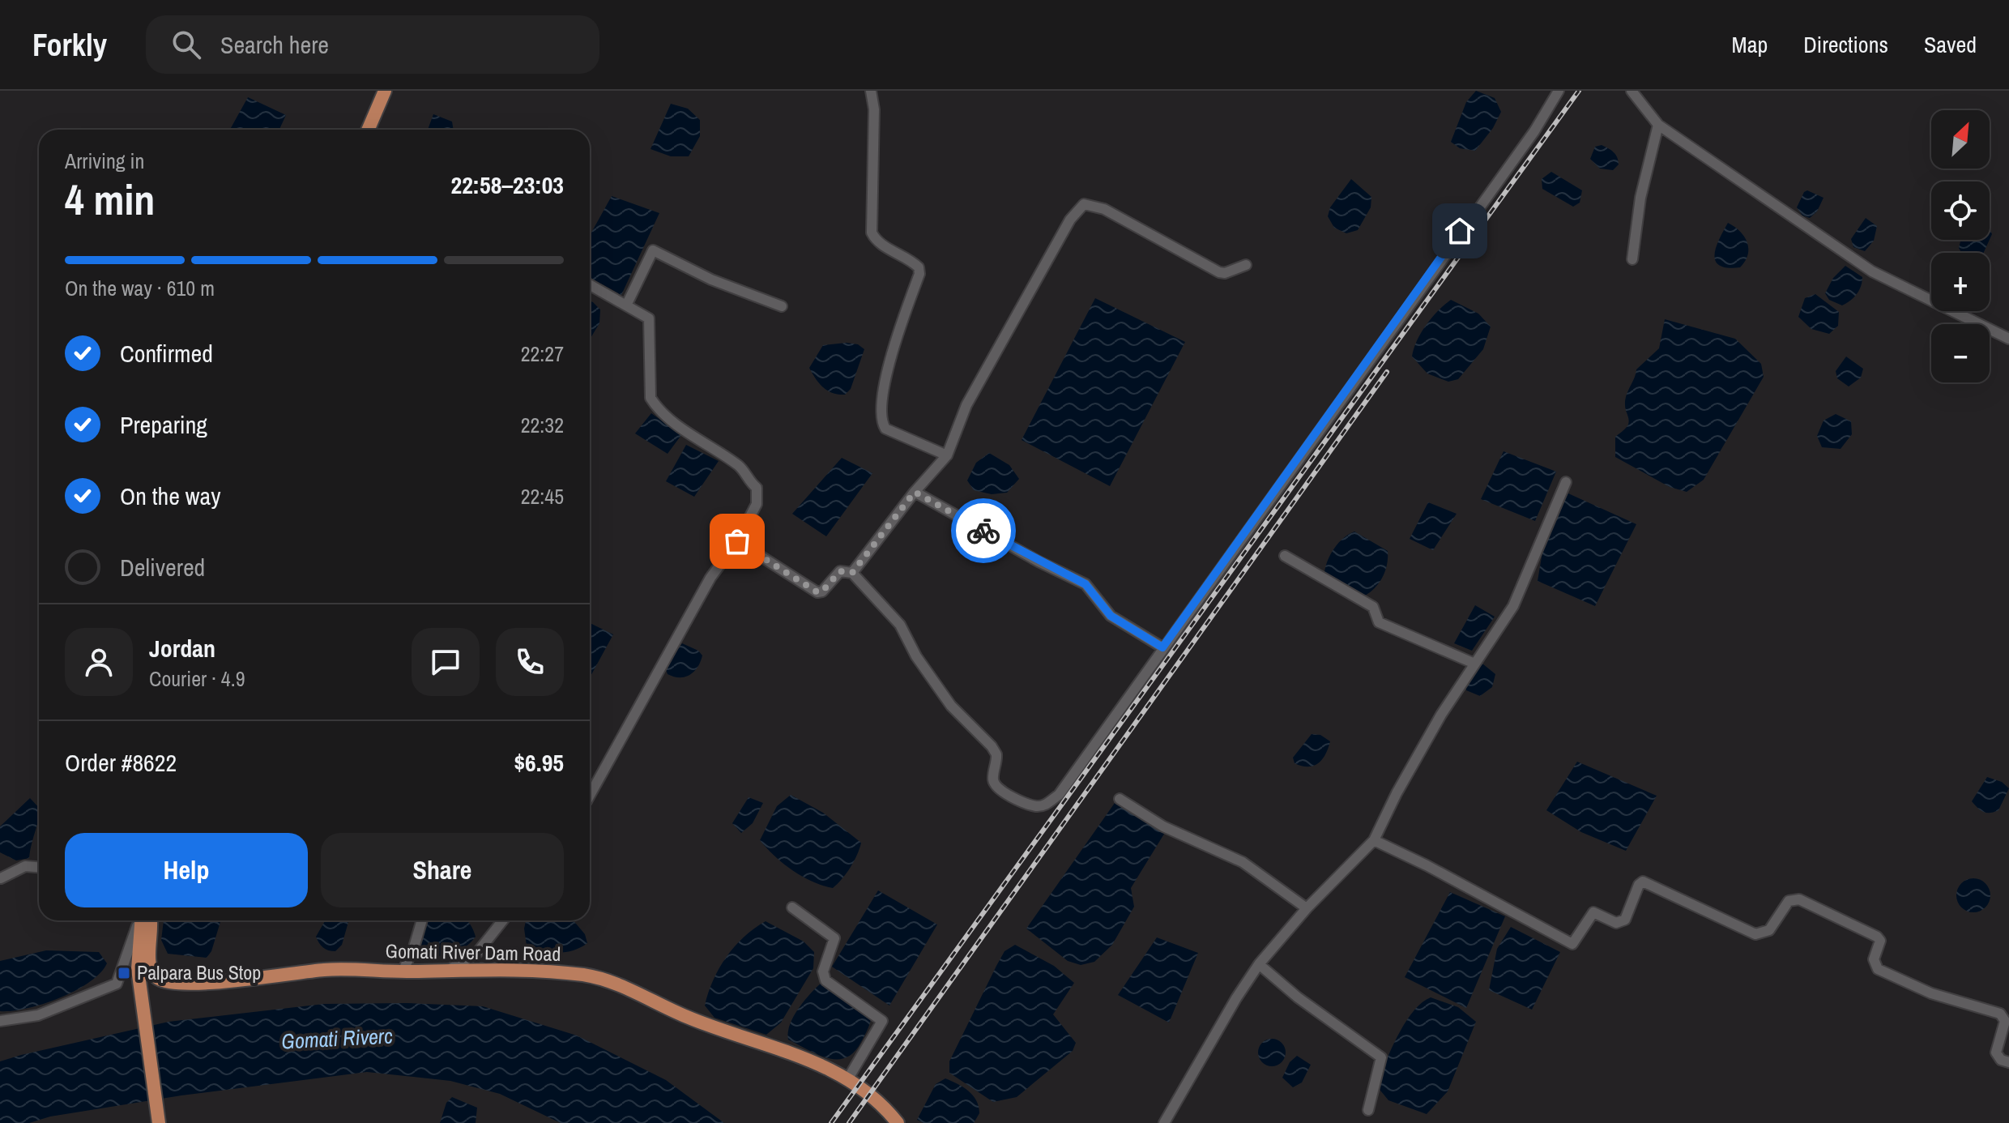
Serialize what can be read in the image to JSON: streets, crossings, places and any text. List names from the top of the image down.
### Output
{
  "streets": {
    "main road": ["Gomati River Dam Road"]
  },
  "water": ["Gomati Riverc"],
  "places": {
    "transit": ["Palpara Bus Stop"]
  },
  "north": "top right",
  "page": {
    "header": "Forkly",
    "search": "Search here",
    "nav": ["Map", "Directions", "Saved"],
    "map_buttons": ["+", "−"],
    "heading": ["4 min", "Arriving in", "22:58–23:03"],
    "panel": [
      "Jordan",
      "Courier · 4.9",
      "Order #8622",
      "$6.95"
    ],
    "bar": "On the way · 610 m",
    "list": [
      ["Confirmed", "22:27"],
      ["Preparing", "22:32"],
      ["On the way", "22:45"],
      "Delivered"
    ],
    "buttons": ["Help", "Share"]
  }
}
